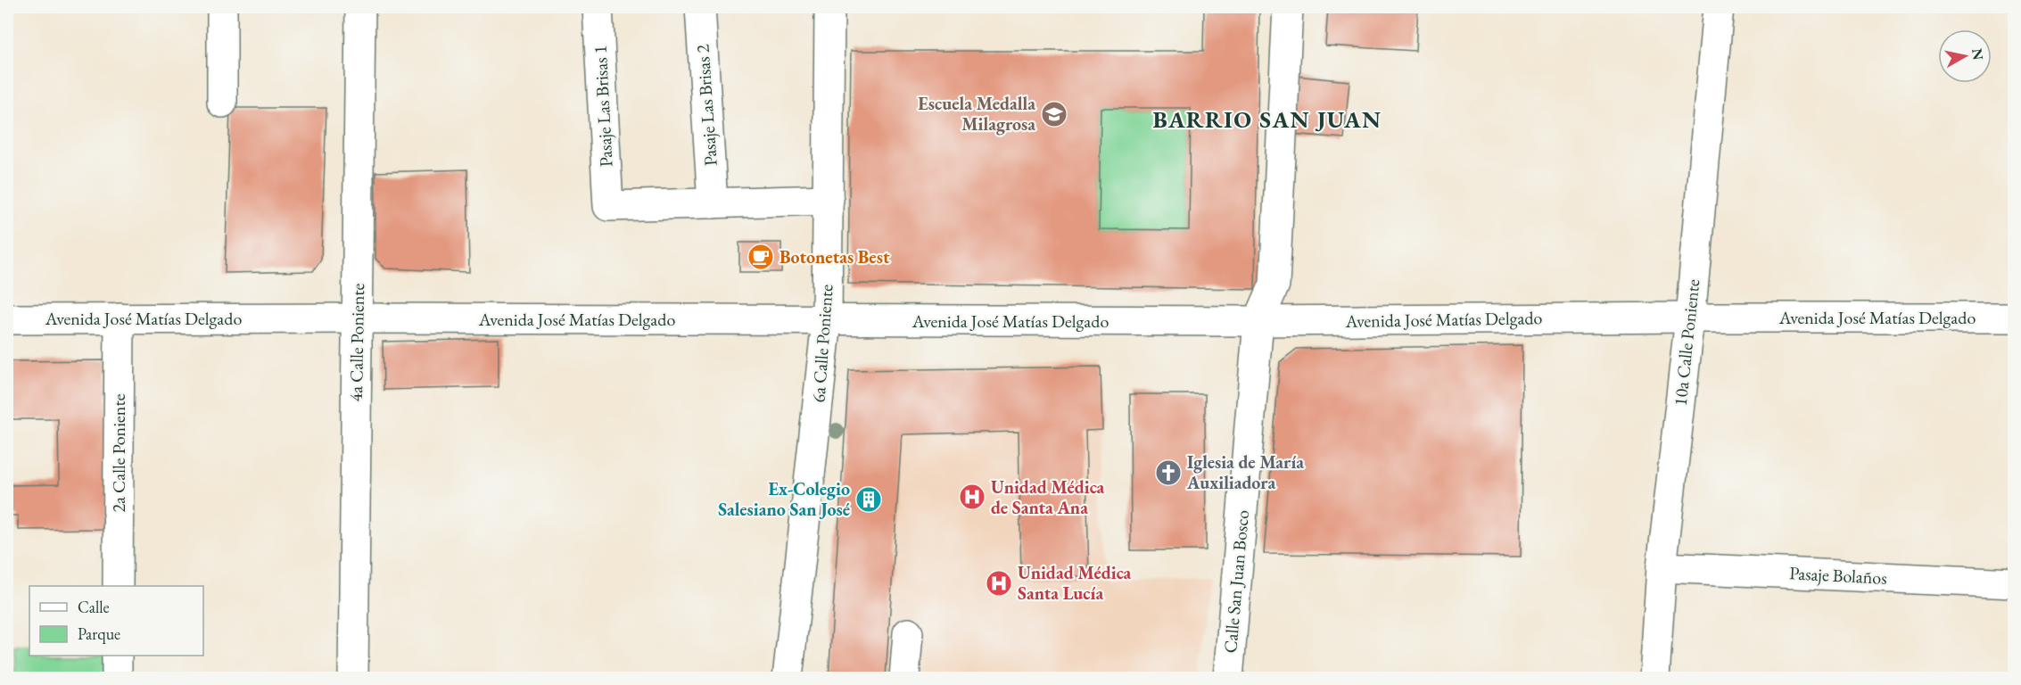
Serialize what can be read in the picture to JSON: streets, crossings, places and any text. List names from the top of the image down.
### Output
{
  "streets": {
    "street": [
      "Pasaje Las Brisas 2",
      "Pasaje Las Brisas 1",
      "Avenida José Matías Delgado",
      "4a Calle Poniente",
      "10a Calle Poniente",
      "6a Calle Poniente",
      "2a Calle Poniente",
      "Pasaje Bolaños",
      "Calle San Juan Bosco"
    ]
  },
  "crossings": [
    ["Pasaje Las Brisas 2", "Pasaje Las Brisas 1"],
    ["Avenida José Matías Delgado", "4a Calle Poniente"],
    ["Avenida José Matías Delgado", "10a Calle Poniente"],
    ["Avenida José Matías Delgado", "6a Calle Poniente"],
    ["Avenida José Matías Delgado", "2a Calle Poniente"],
    ["Avenida José Matías Delgado", "Calle San Juan Bosco"],
    ["10a Calle Poniente", "Pasaje Bolaños"]
  ],
  "districts": ["BARRIO SAN JUAN"],
  "places": {
    "school or university": ["Escuela Medalla Milagrosa"],
    "cafe": ["Botonetas Best"],
    "church": ["Iglesia de María Auxiliadora"],
    "hospital": ["Unidad Médica de Santa Ana", "Unidad Médica Santa Lucía"],
    "building": ["Ex-Colegio Salesiano San José"]
  },
  "legend": ["Calle", "Parque"],
  "north": "right"
}
